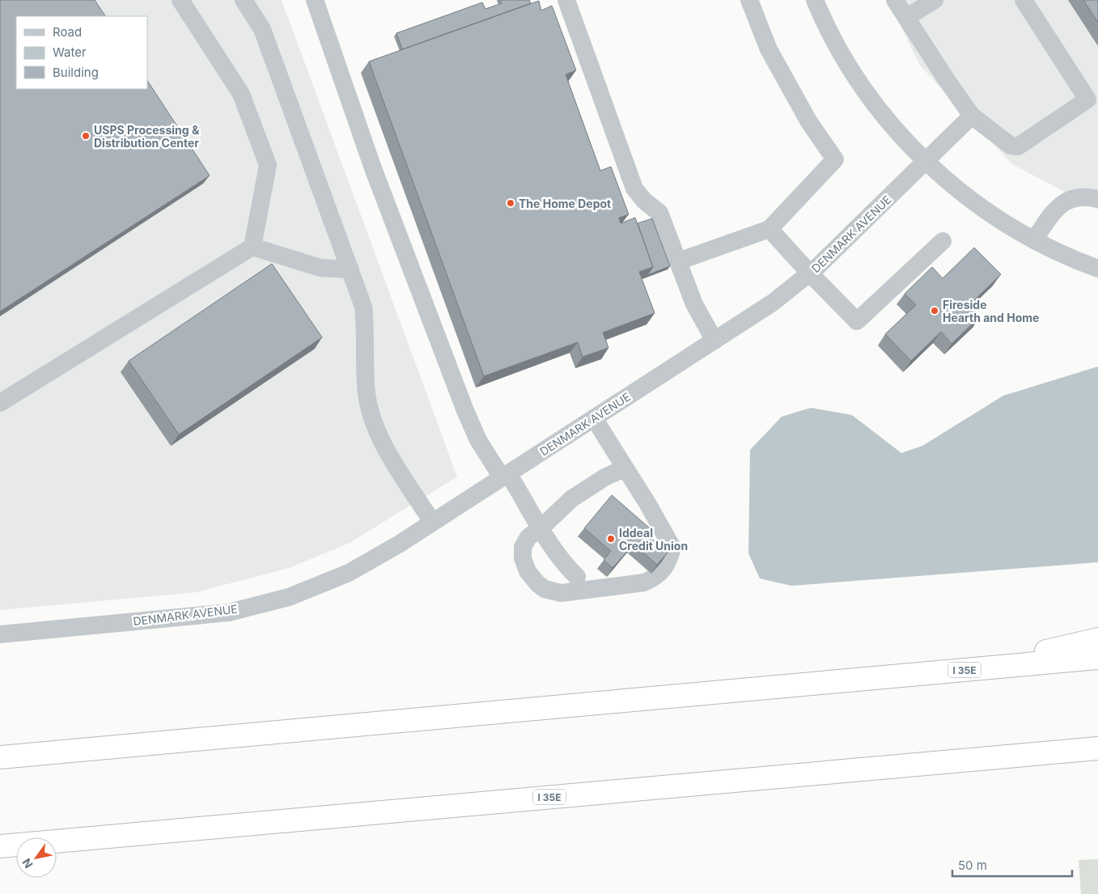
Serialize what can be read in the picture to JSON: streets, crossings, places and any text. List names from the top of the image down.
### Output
{
  "streets": {
    "highway": ["I 35E"],
    "street": ["DENMARK AVENUE"]
  },
  "places": [
    "USPS Processing & Distribution Center",
    "The Home Depot",
    "Fireside Hearth and Home",
    "Iddeal Credit Union"
  ],
  "legend": ["Road", "Water", "Building"],
  "scale_bar": "50 m",
  "north": "bottom left"
}
